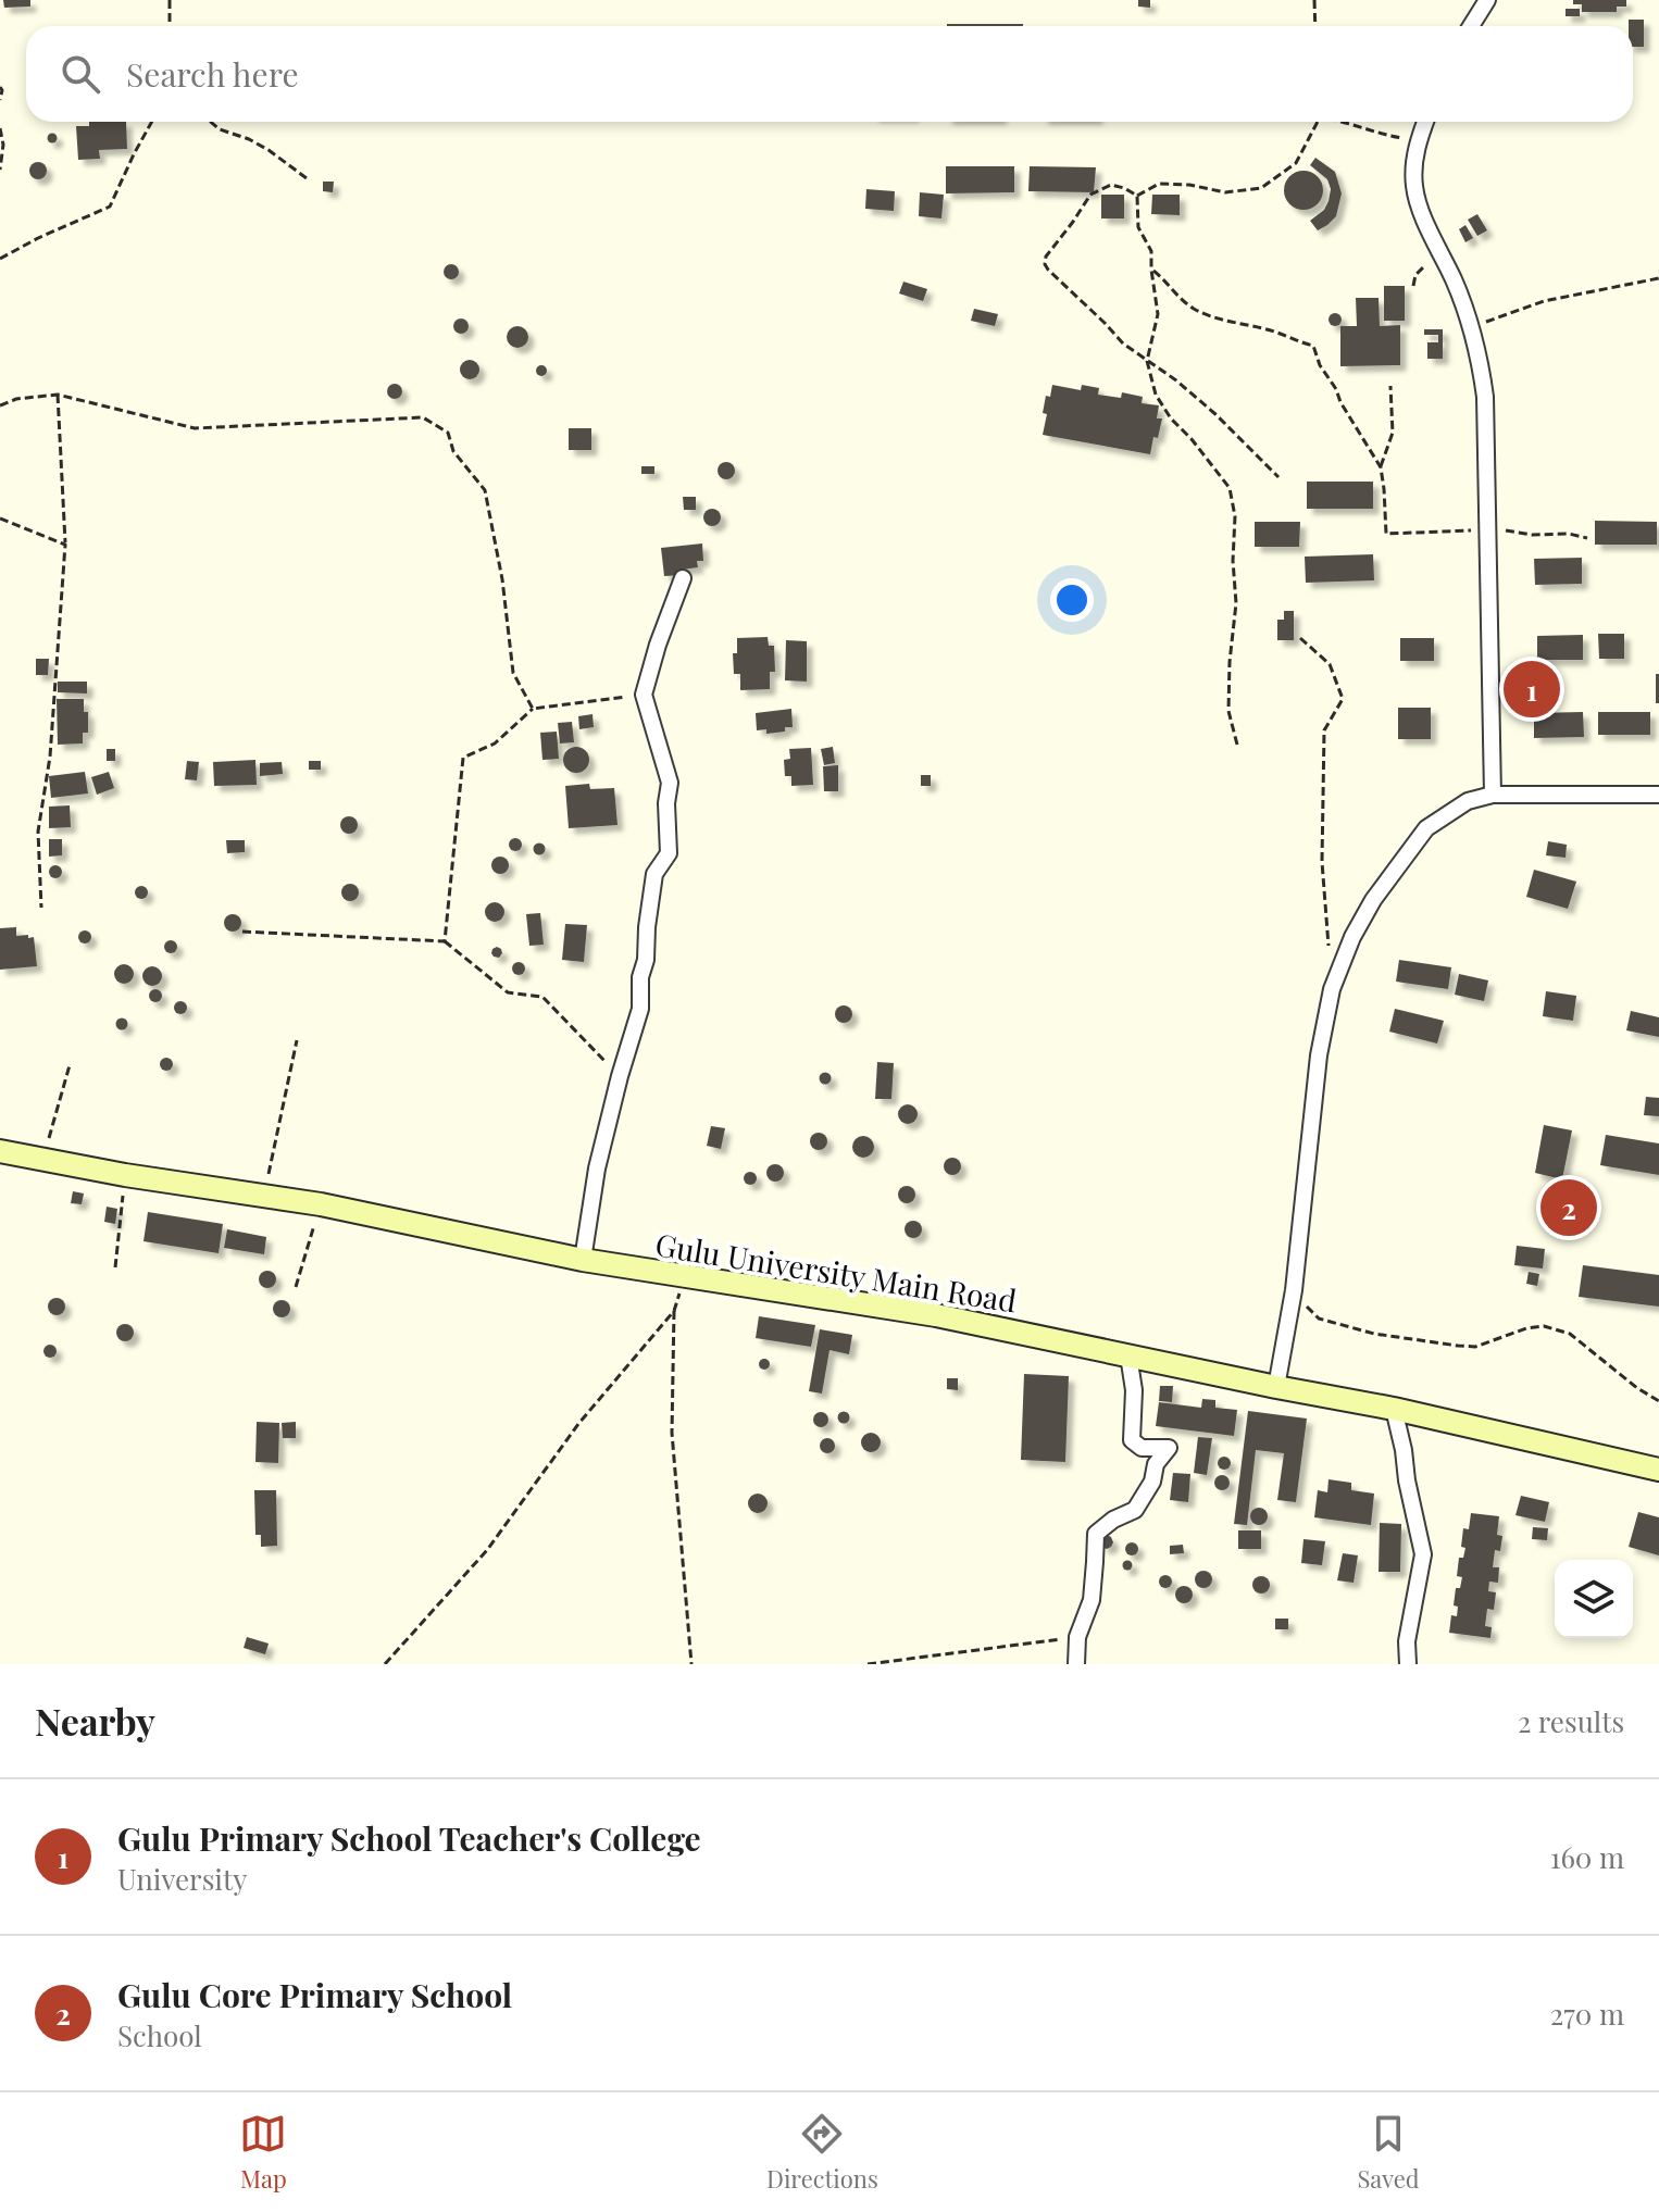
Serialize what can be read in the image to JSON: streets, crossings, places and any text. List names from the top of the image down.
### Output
{
  "streets": {
    "street": ["Gulu University Main Road"]
  },
  "page": {
    "search": "Search here",
    "pins": ["1", "2"],
    "heading": ["Nearby", "2 results"],
    "list": [
      {
        "mark": "1",
        "name": "Gulu Primary School Teacher's College",
        "note": "University",
        "value": "160 m"
      },
      {
        "mark": "2",
        "name": "Gulu Core Primary School",
        "note": "School",
        "value": "270 m"
      }
    ],
    "nav": ["Map", "Directions", "Saved"]
  }
}
